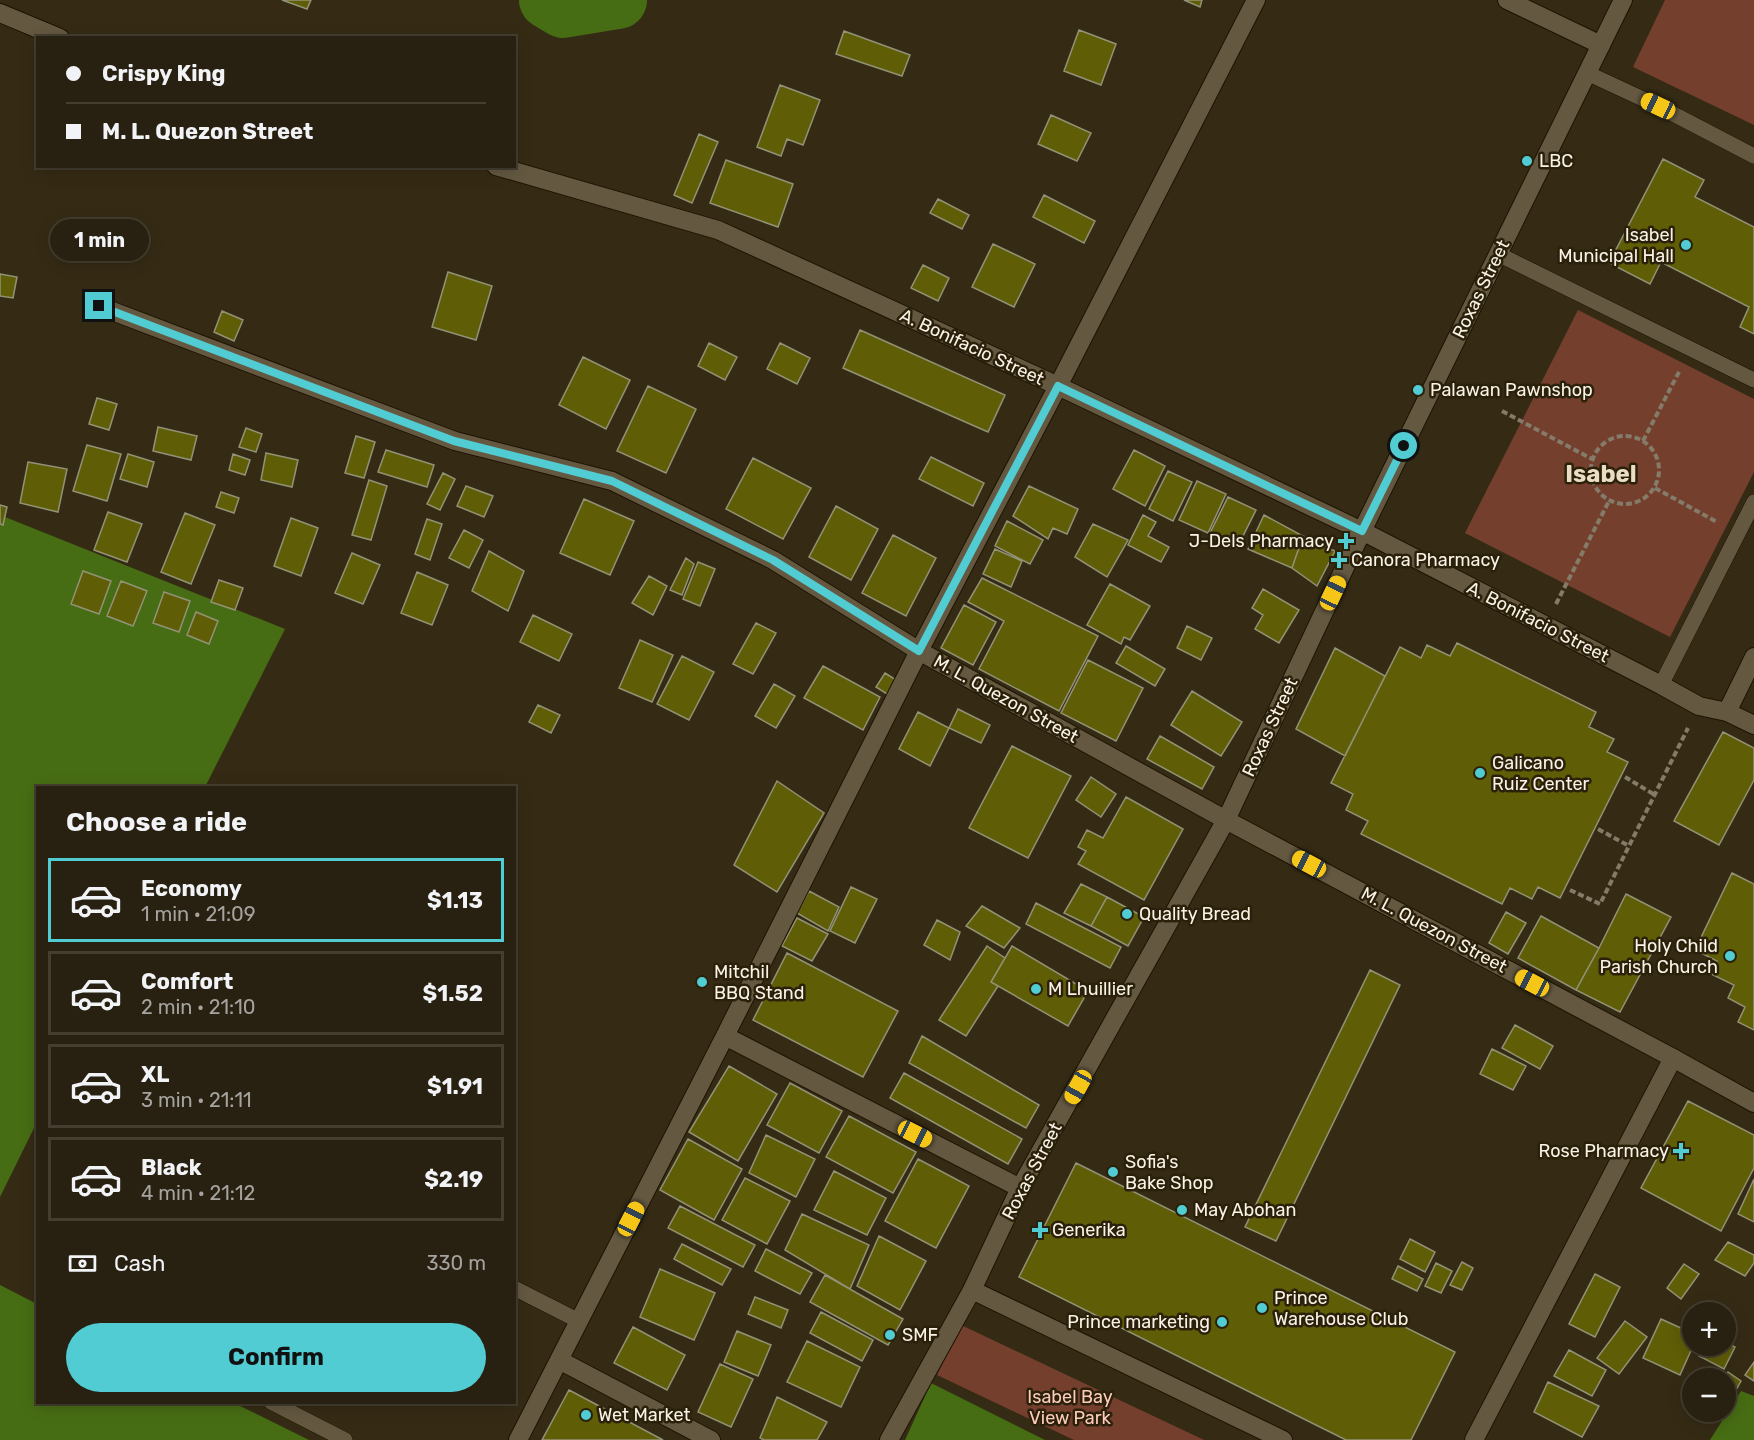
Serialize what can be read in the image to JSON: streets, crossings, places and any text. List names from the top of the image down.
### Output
{
  "streets": {
    "street": ["Roxas Street", "A. Bonifacio Street", "M. L. Quezon Street"]
  },
  "crossings": [
    ["Roxas Street", "A. Bonifacio Street"],
    ["Roxas Street", "M. L. Quezon Street"]
  ],
  "districts": ["Isabel"],
  "parks": ["Isabel Bay View Park"],
  "places": {
    "other": [
      "LBC",
      "Isabel Municipal Hall",
      "Palawan Pawnshop",
      "Galicano Ruiz Center",
      "Quality Bread",
      "Holy Child Parish Church",
      "Mitchil BBQ Stand",
      "M Lhuillier",
      "Sofia's Bake Shop",
      "May Abohan",
      "Prince Warehouse Club",
      "Prince marketing",
      "SMF",
      "Wet Market"
    ],
    "health": [
      "J-Dels Pharmacy",
      "Canora Pharmacy",
      "Rose Pharmacy",
      "Generika"
    ]
  },
  "page": {
    "banner": ["Crispy King", "M. L. Quezon Street"],
    "bubble": "1 min",
    "heading": "Choose a ride",
    "list": [
      {
        "name": "Economy",
        "note": "1 min · 21:09",
        "value": "$1.13"
      },
      {
        "name": "Comfort",
        "note": "2 min · 21:10",
        "value": "$1.52"
      },
      {
        "name": "XL",
        "note": "3 min · 21:11",
        "value": "$1.91"
      },
      {
        "name": "Black",
        "note": "4 min · 21:12",
        "value": "$2.19"
      }
    ],
    "pay": ["Cash", "330 m"],
    "map_buttons": ["+", "−"],
    "buttons": "Confirm"
  }
}
